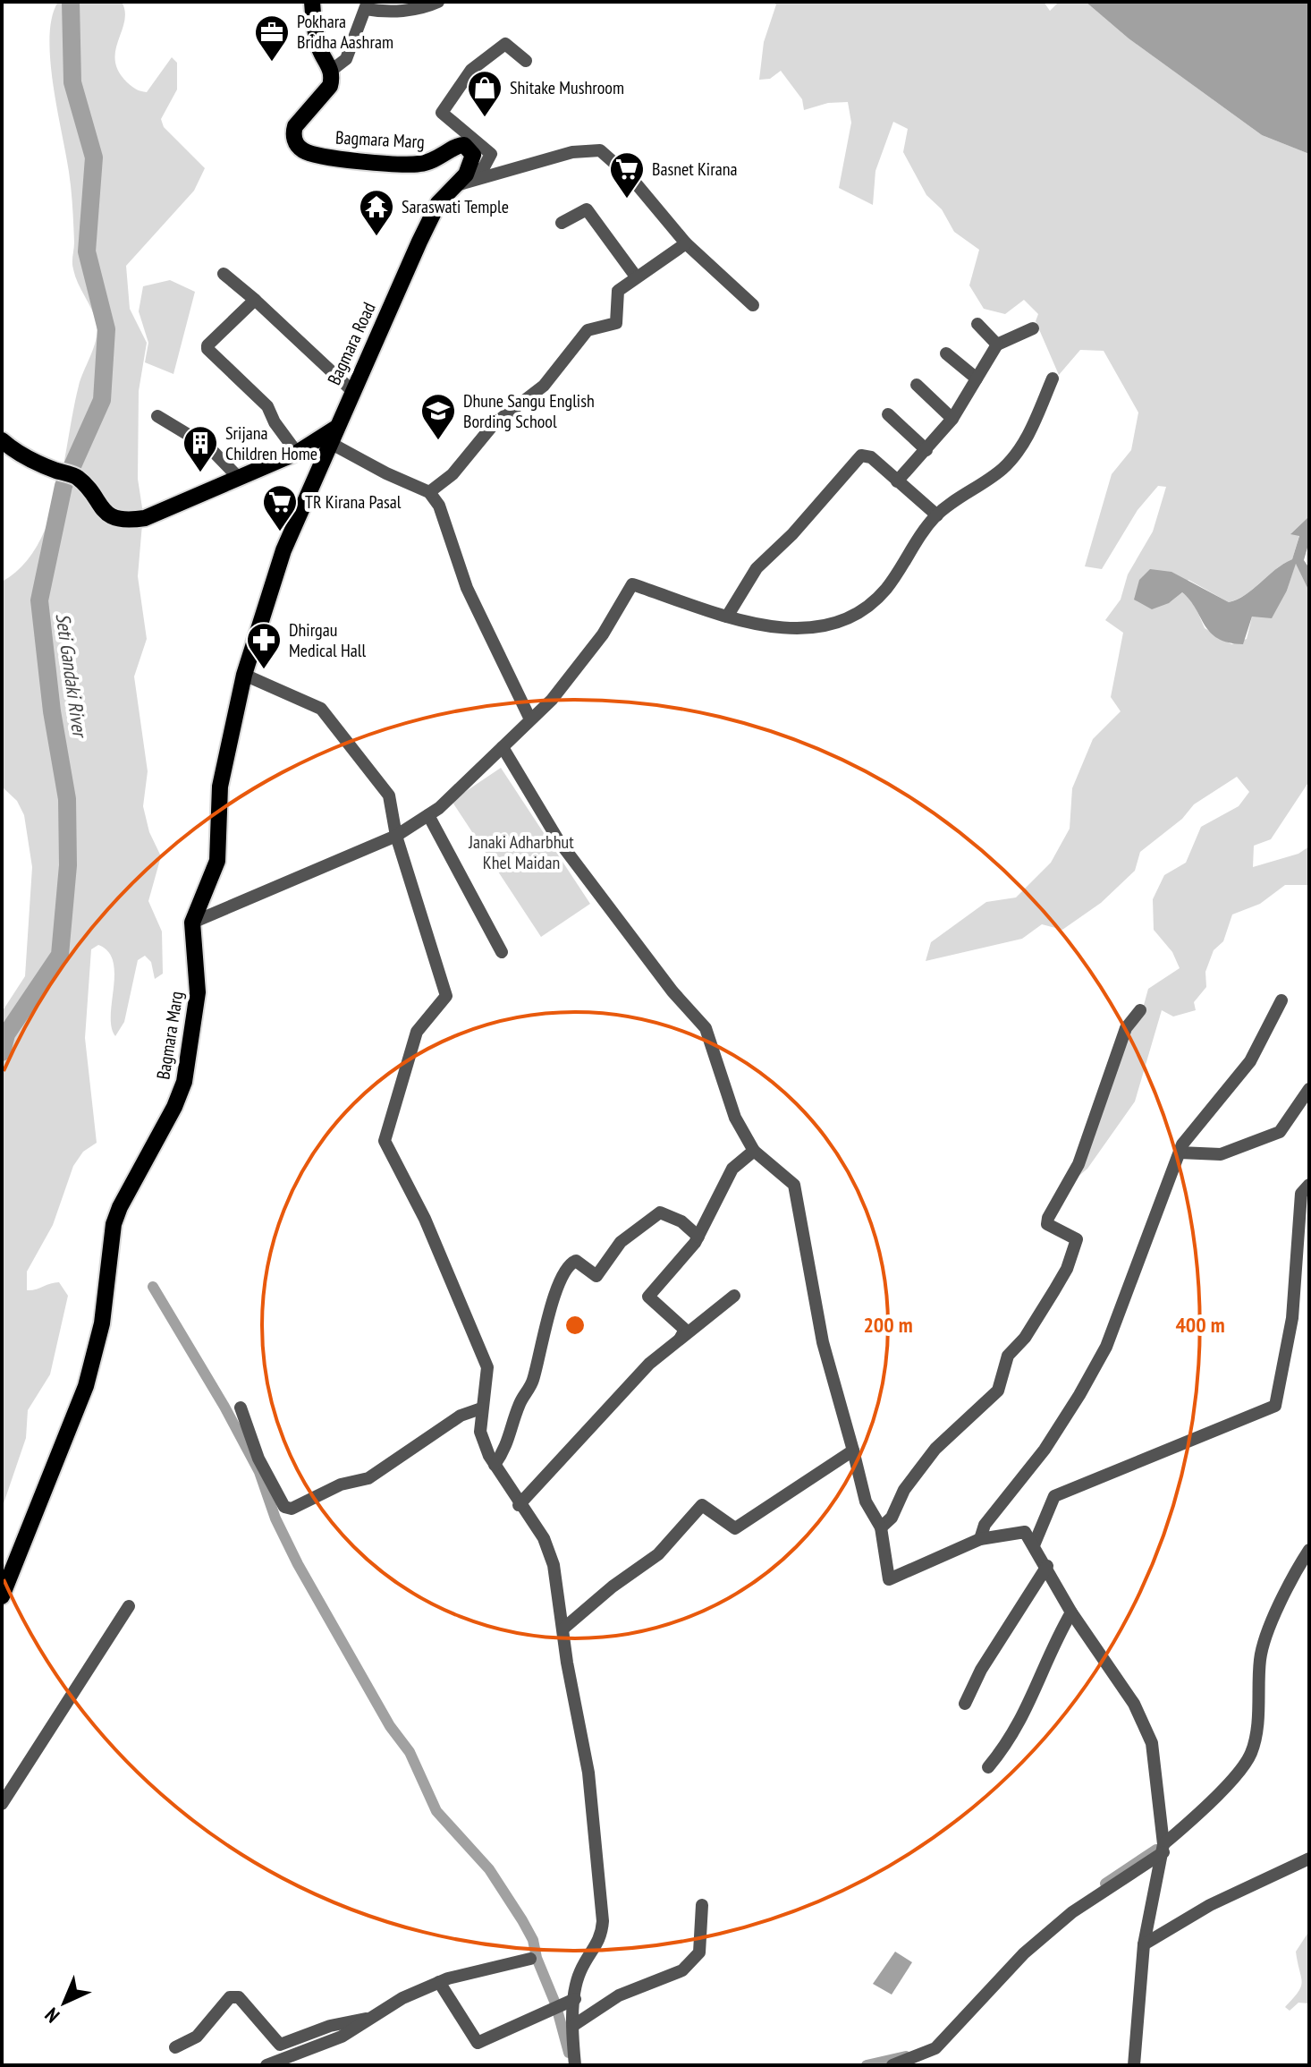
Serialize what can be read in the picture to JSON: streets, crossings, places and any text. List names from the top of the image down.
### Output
{
  "streets": {
    "main road": ["Bagmara Marg", "Bagmara Road"]
  },
  "crossings": [
    ["Bagmara Marg", "Bagmara Road"]
  ],
  "water": ["Seti Gandaki River"],
  "parks": ["Janaki Adharbhut Khel Maidan"],
  "places": {
    "office": ["Pokhara Bridha Aashram"],
    "shop": ["Shitake Mushroom"],
    "supermarket": ["Basnet Kirana", "TR Kirana Pasal"],
    "temple": ["Saraswati Temple"],
    "school or university": ["Dhune Sangu English Bording School"],
    "building": ["Srijana Children Home"],
    "pharmacy": ["Dhirgau Medical Hall"]
  },
  "north": "bottom left",
  "rings": ["200 m", "400 m"]
}
